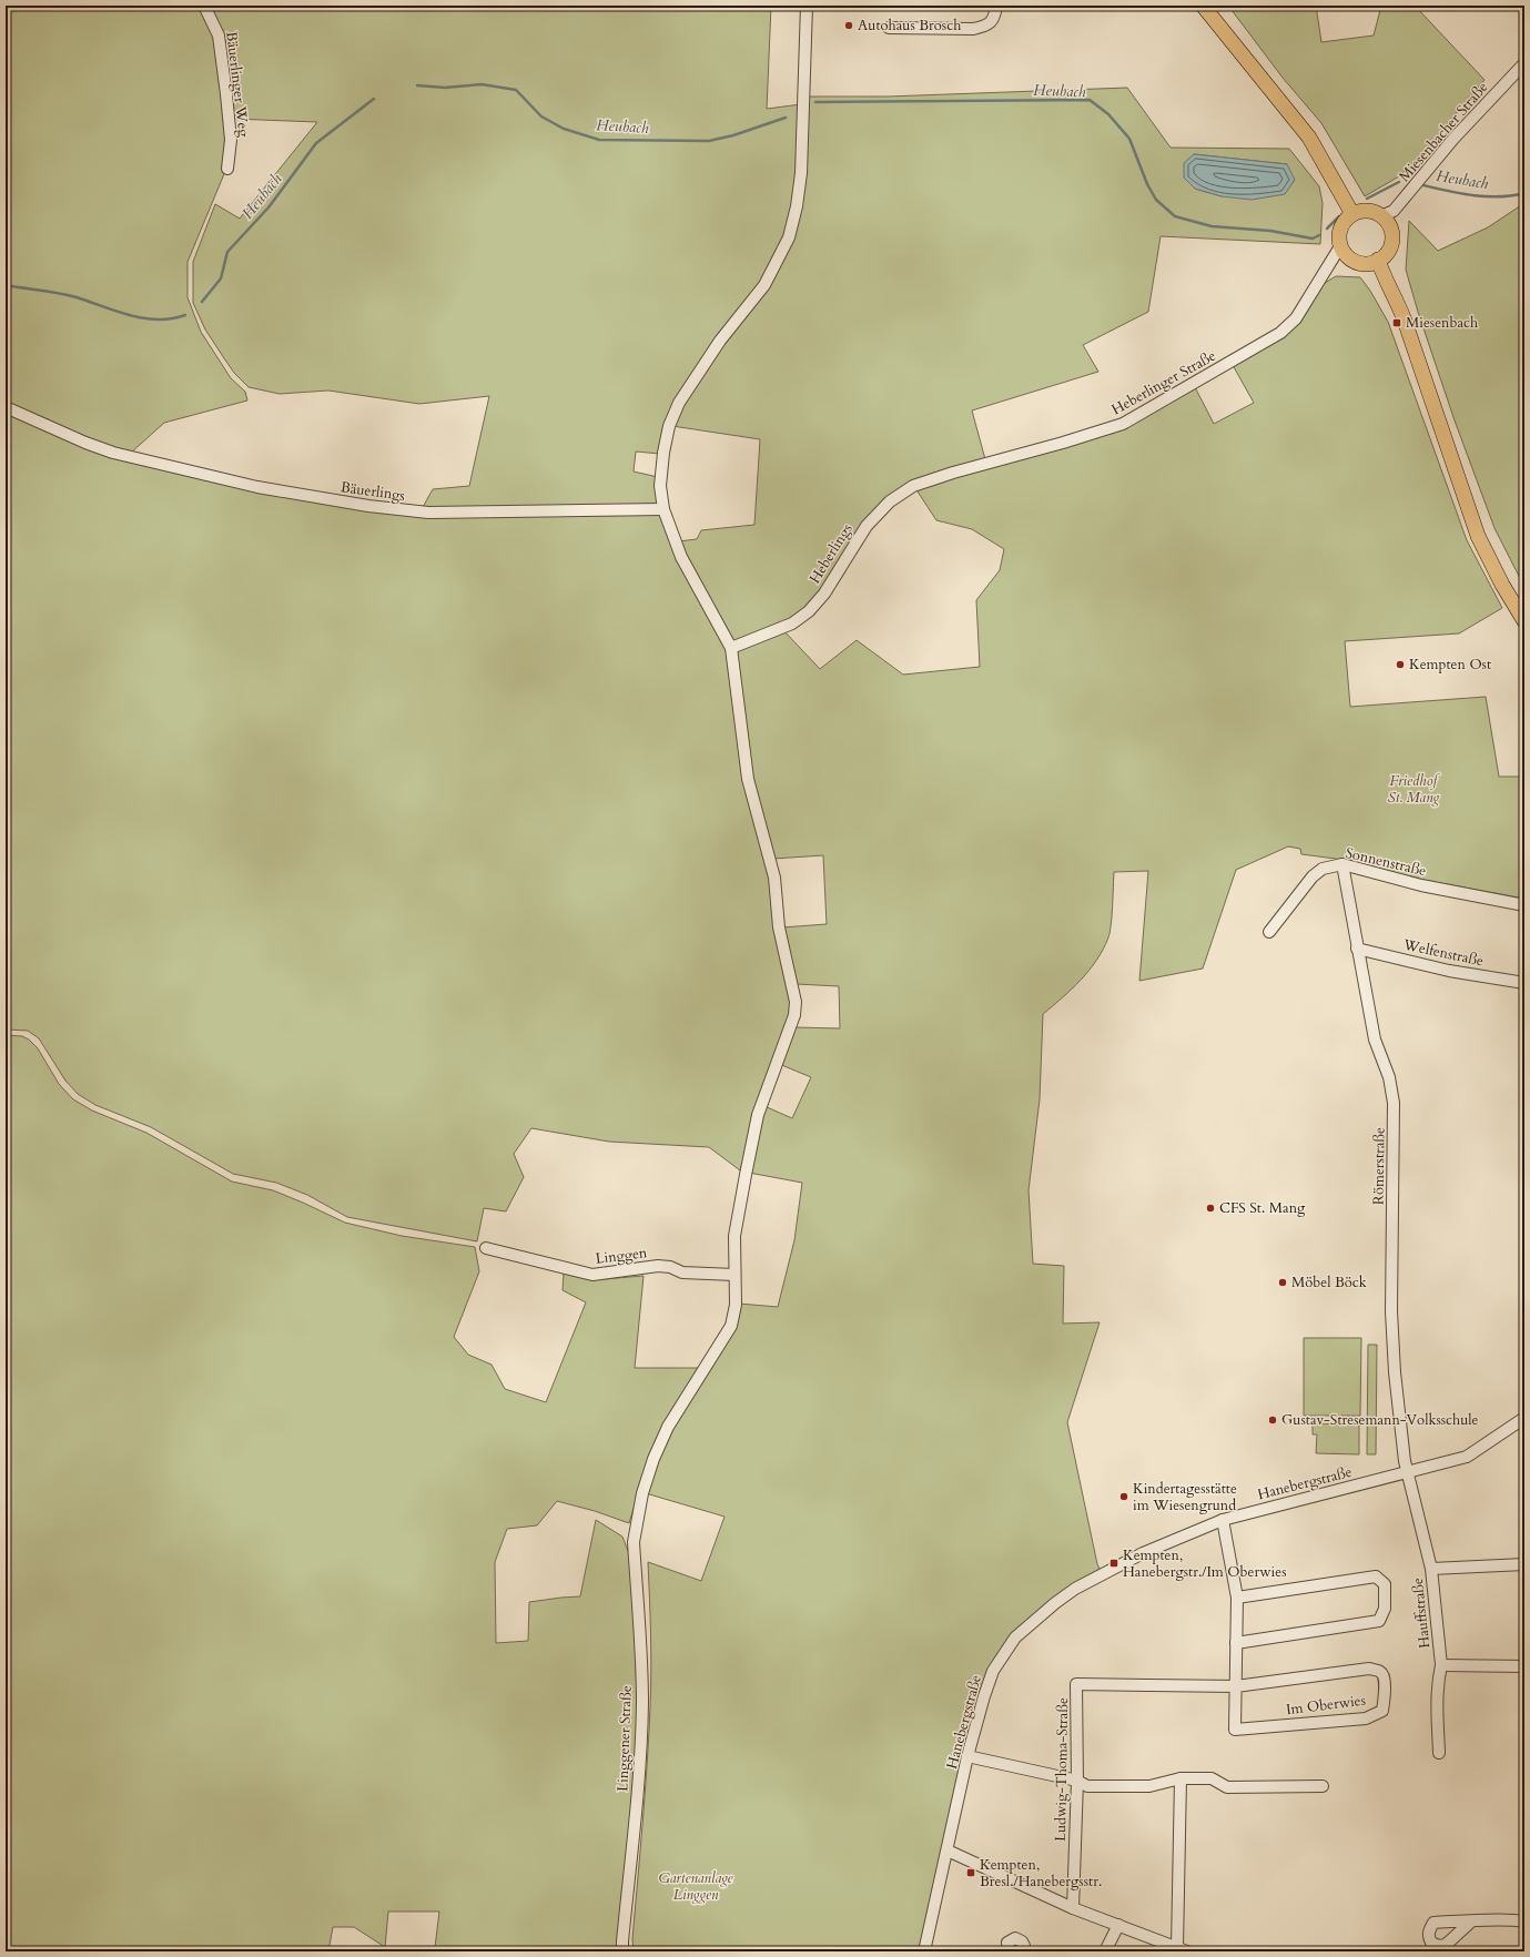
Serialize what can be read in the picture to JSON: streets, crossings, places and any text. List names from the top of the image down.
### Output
{
  "streets": {
    "street": [
      "Bäuerlinger Weg",
      "Miesenbacher Straße",
      "Heberlinger Straße",
      "Bäuerlings",
      "Heberlings",
      "Sonnenstraße",
      "Welfenstraße",
      "Römerstraße",
      "Linggen",
      "Hanebergstraße",
      "Hauffstraße",
      "Im Oberwies",
      "Linggener Straße",
      "Ludwig-Thoma-Straße"
    ]
  },
  "crossings": [
    ["Miesenbacher Straße", "Heberlinger Straße"],
    ["Heberlinger Straße", "Heberlings"],
    ["Heberlings", "Linggener Straße"],
    ["Sonnenstraße", "Römerstraße"],
    ["Welfenstraße", "Römerstraße"],
    ["Römerstraße", "Hanebergstraße"],
    ["Römerstraße", "Hauffstraße"],
    ["Linggen", "Linggener Straße"],
    ["Hanebergstraße", "Hauffstraße"],
    ["Hanebergstraße", "Im Oberwies"],
    ["Im Oberwies", "Ludwig-Thoma-Straße"]
  ],
  "water": ["Heubach"],
  "parks": ["Friedhof St. Mang", "Gartenanlage Linggen"],
  "places": {
    "other": [
      "Autohaus Brosch",
      "Kempten Ost",
      "CFS St. Mang",
      "Möbel Böck",
      "Gustav-Stresemann-Volksschule",
      "Kindertagesstätte im Wiesengrund"
    ],
    "transit": ["Miesenbach", "Kempten, Hanebergstr./Im Oberwies", "Kempten, Bresl./Hanebergsstr."]
  }
}
